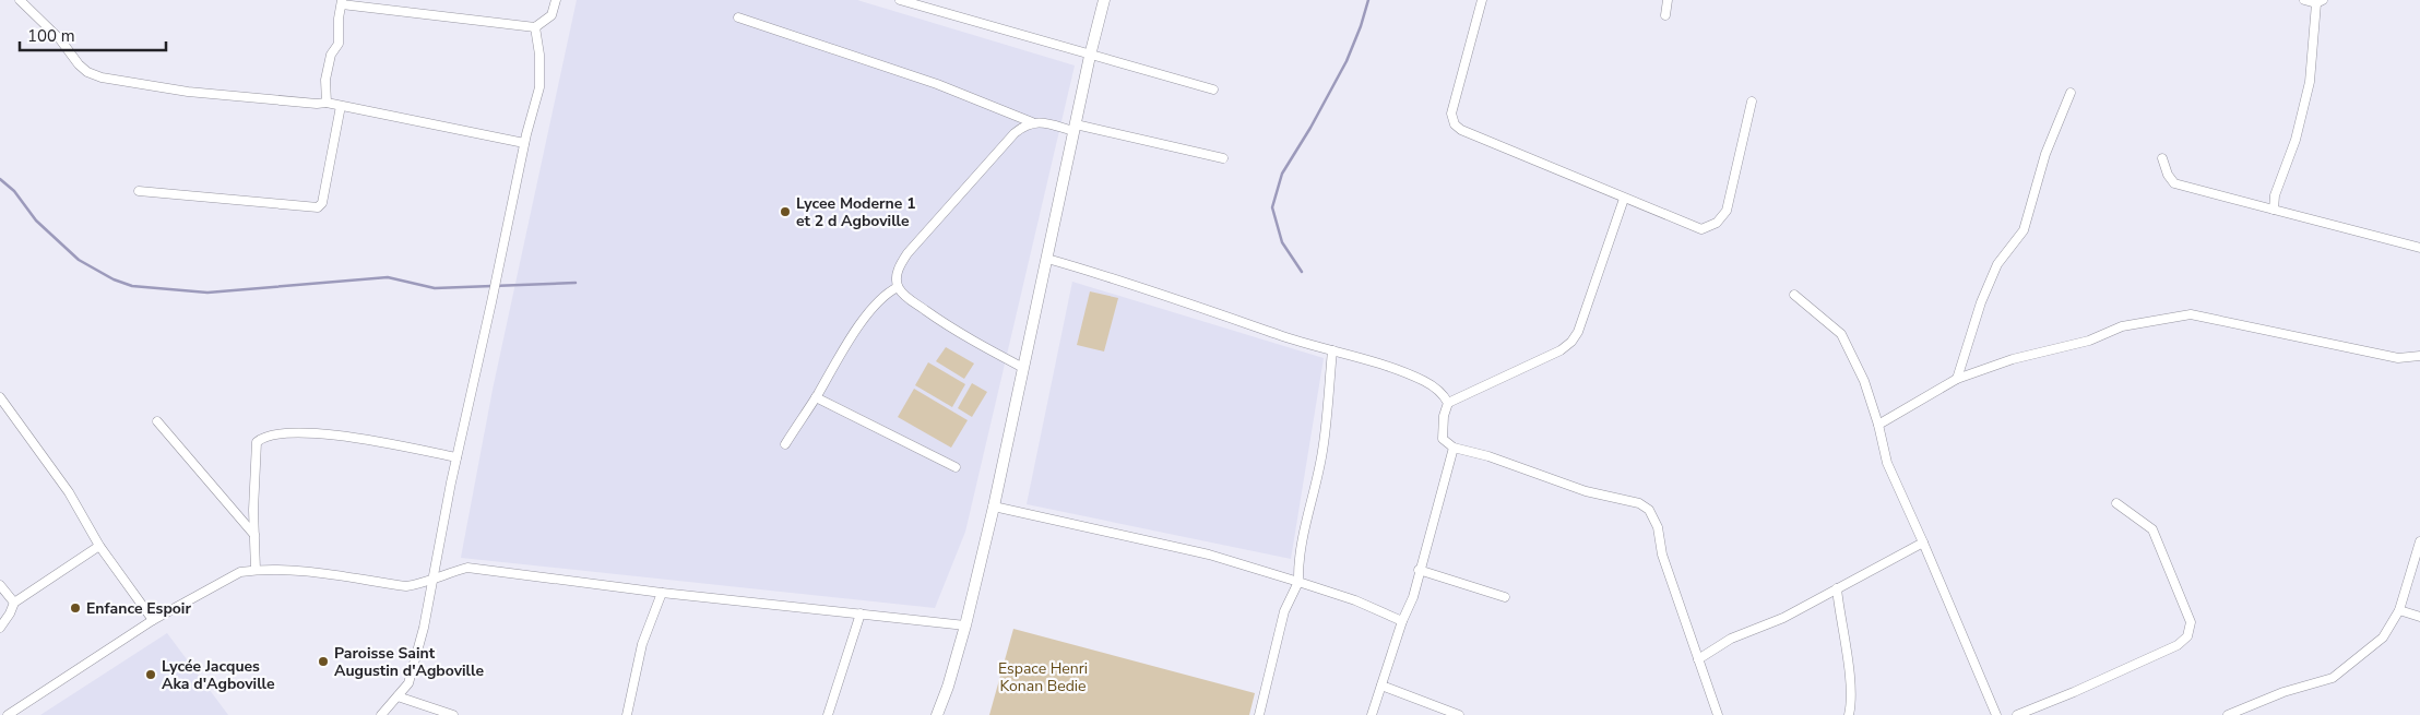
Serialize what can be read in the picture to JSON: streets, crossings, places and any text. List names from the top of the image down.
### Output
{
  "parks": ["Espace Henri Konan Bedie"],
  "places": [
    "Lycee Moderne 1 et 2 d Agboville",
    "Enfance Espoir",
    "Paroisse Saint Augustin d'Agboville",
    "Lycée Jacques Aka d'Agboville"
  ],
  "scale_bar": "100 m"
}
